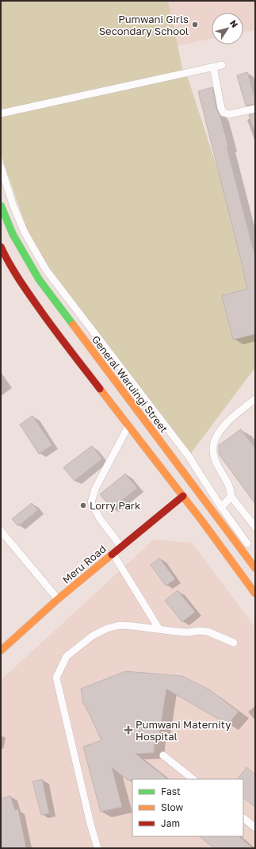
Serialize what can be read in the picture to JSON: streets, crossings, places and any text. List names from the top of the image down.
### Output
{
  "streets": {
    "main road": ["General Waruingi Street", "Meru Road"]
  },
  "places": {
    "other": ["Pumwani Girls Secondary School", "Lorry Park"],
    "health": ["Pumwani Maternity Hospital"]
  },
  "legend": ["Fast", "Slow", "Jam"],
  "north": "top right"
}
